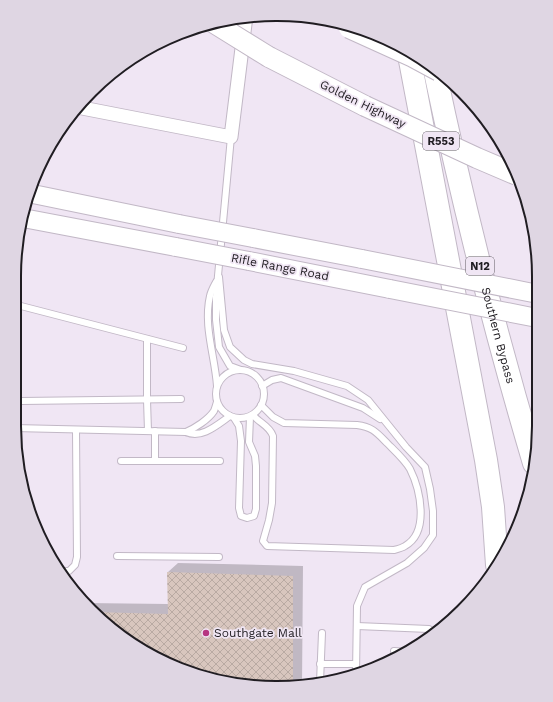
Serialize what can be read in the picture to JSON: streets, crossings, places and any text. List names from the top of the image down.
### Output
{
  "streets": {
    "highway": ["N12", "Southern Bypass"],
    "main road": ["Golden Highway", "R553", "Rifle Range Road"]
  },
  "places": ["Southgate Mall"]
}
